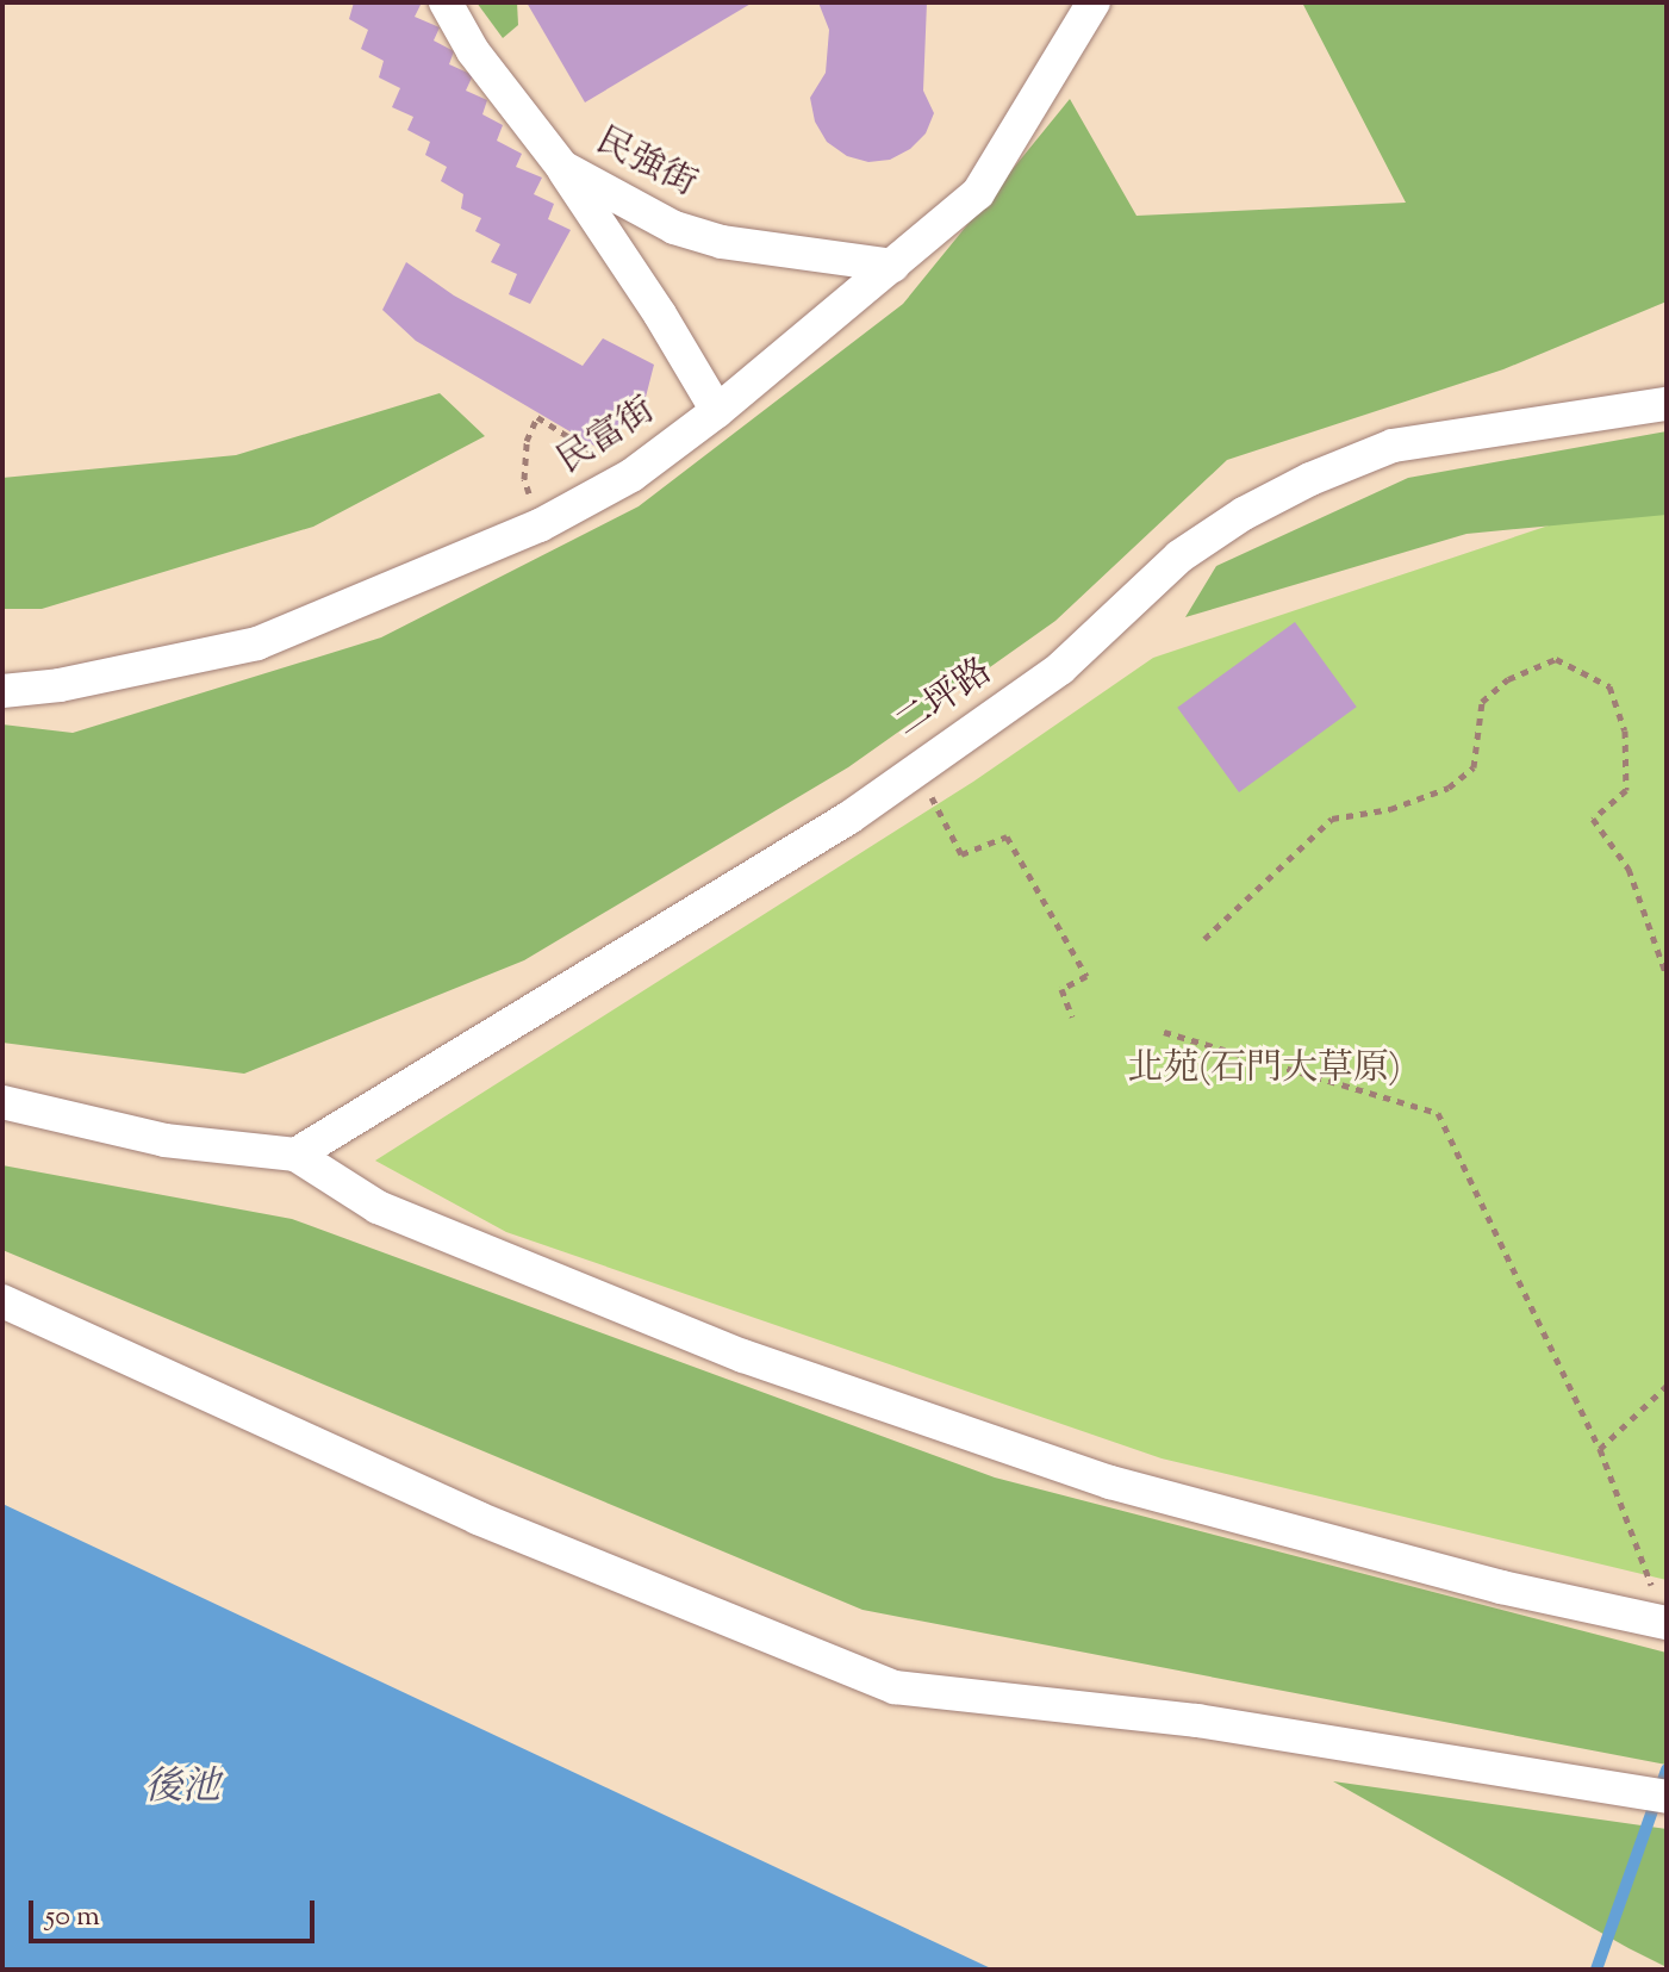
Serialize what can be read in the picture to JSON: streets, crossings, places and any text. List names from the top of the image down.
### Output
{
  "streets": {
    "street": ["民強街", "民富街", "二坪路"]
  },
  "crossings": [
    ["民強街", "民富街"]
  ],
  "water": ["後池"],
  "parks": ["北苑(石門大草原)"],
  "scale_bar": "50 m"
}
